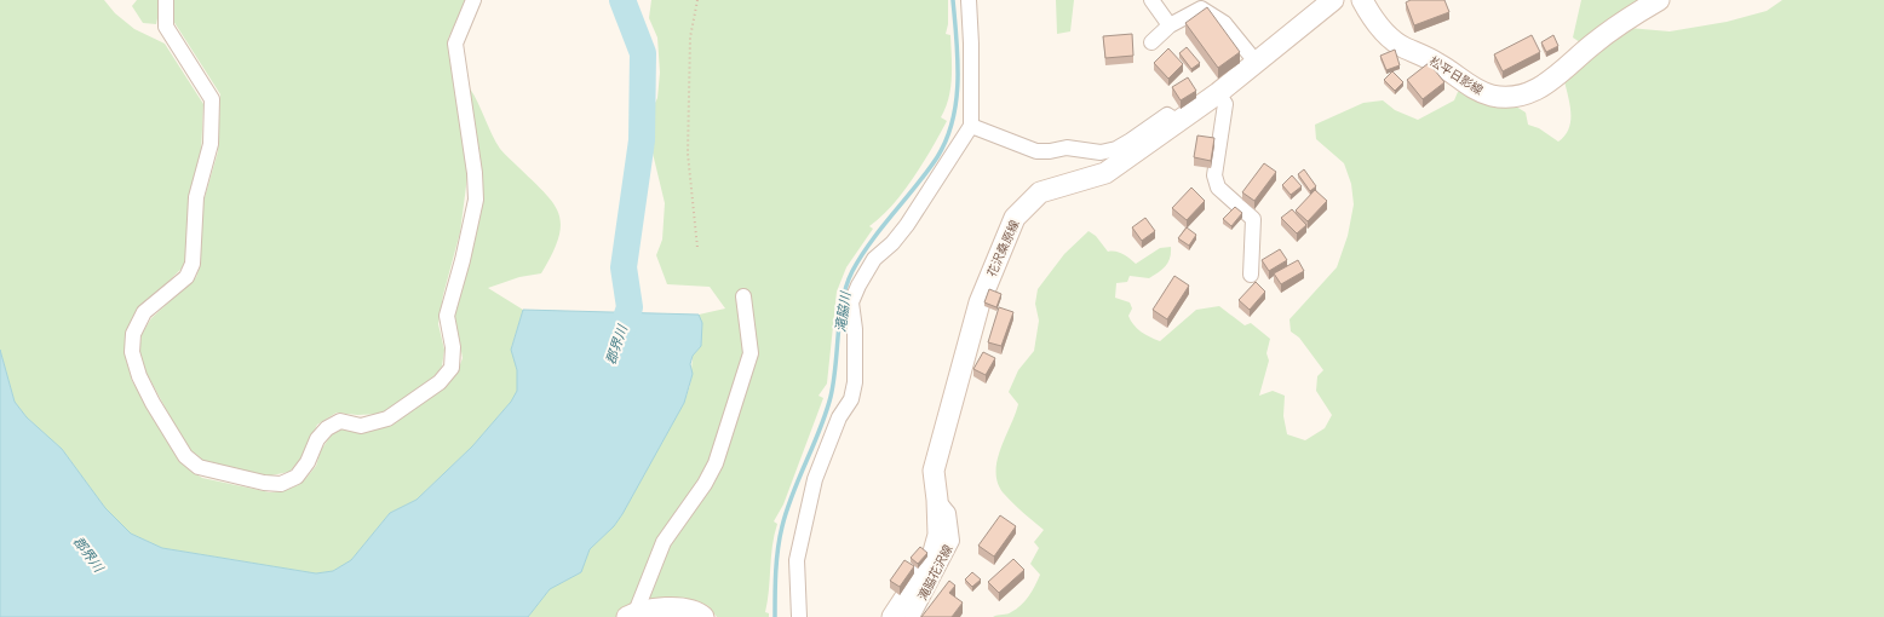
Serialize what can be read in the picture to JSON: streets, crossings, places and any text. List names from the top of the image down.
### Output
{
  "streets": {
    "main road": ["松平日影線", "花沢桑原線"],
    "street": ["滝脇花沢線"]
  },
  "crossings": [
    ["花沢桑原線", "滝脇花沢線"]
  ],
  "water": ["滝脇川", "郡界川"]
}
